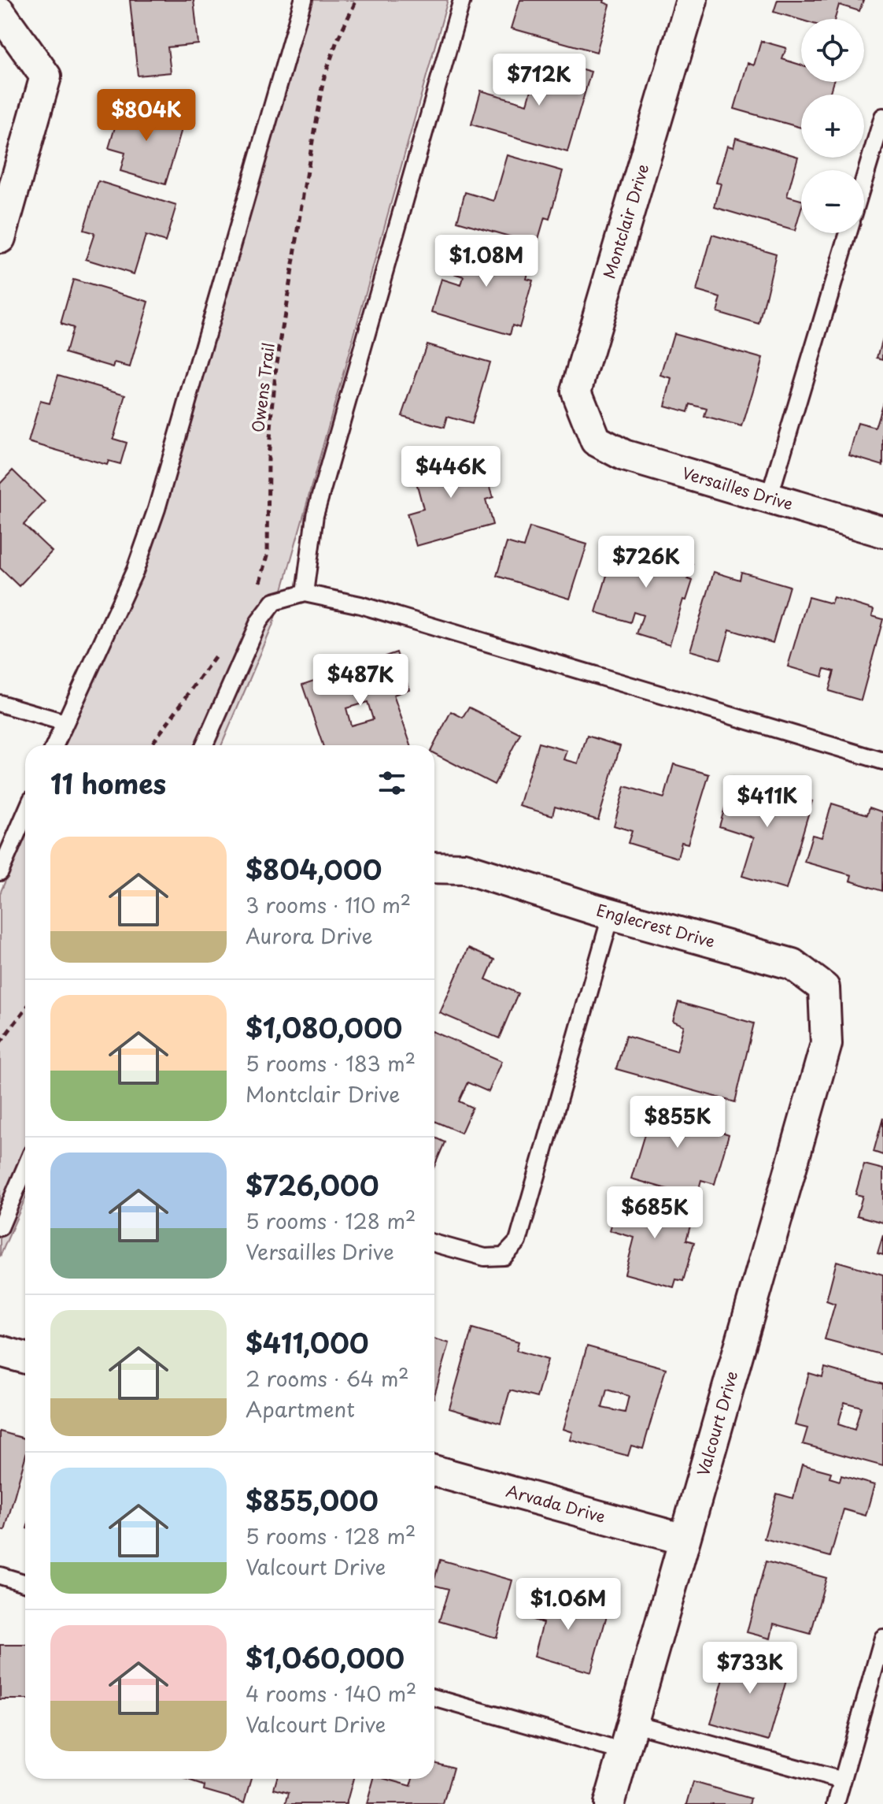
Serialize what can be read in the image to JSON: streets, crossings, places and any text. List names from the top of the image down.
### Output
{
  "streets": {
    "street": [
      "Montclair Drive",
      "Versailles Drive",
      "Englecrest Drive",
      "Valcourt Drive",
      "Arvada Drive"
    ],
    "path": ["Owens Trail"]
  },
  "crossings": [
    ["Montclair Drive", "Versailles Drive"],
    ["Englecrest Drive", "Valcourt Drive"],
    ["Valcourt Drive", "Arvada Drive"]
  ],
  "page": {
    "map_buttons": ["+", "−"],
    "price": [
      "$712K",
      "$804K",
      "$1.08M",
      "$446K",
      "$726K",
      "$487K",
      "$411K",
      "$855K",
      "$685K",
      "$1.06M",
      "$733K"
    ],
    "heading": "11 homes",
    "list": [
      {
        "name": "$804,000",
        "note": "3 rooms · 110 m² · Aurora Drive"
      },
      {
        "name": "$1,080,000",
        "note": "5 rooms · 183 m² · Montclair Drive"
      },
      {
        "name": "$726,000",
        "note": "5 rooms · 128 m² · Versailles Drive"
      },
      {
        "name": "$411,000",
        "note": "2 rooms · 64 m² · Apartment"
      },
      {
        "name": "$855,000",
        "note": "5 rooms · 128 m² · Valcourt Drive"
      },
      {
        "name": "$1,060,000",
        "note": "4 rooms · 140 m² · Valcourt Drive"
      }
    ]
  }
}
